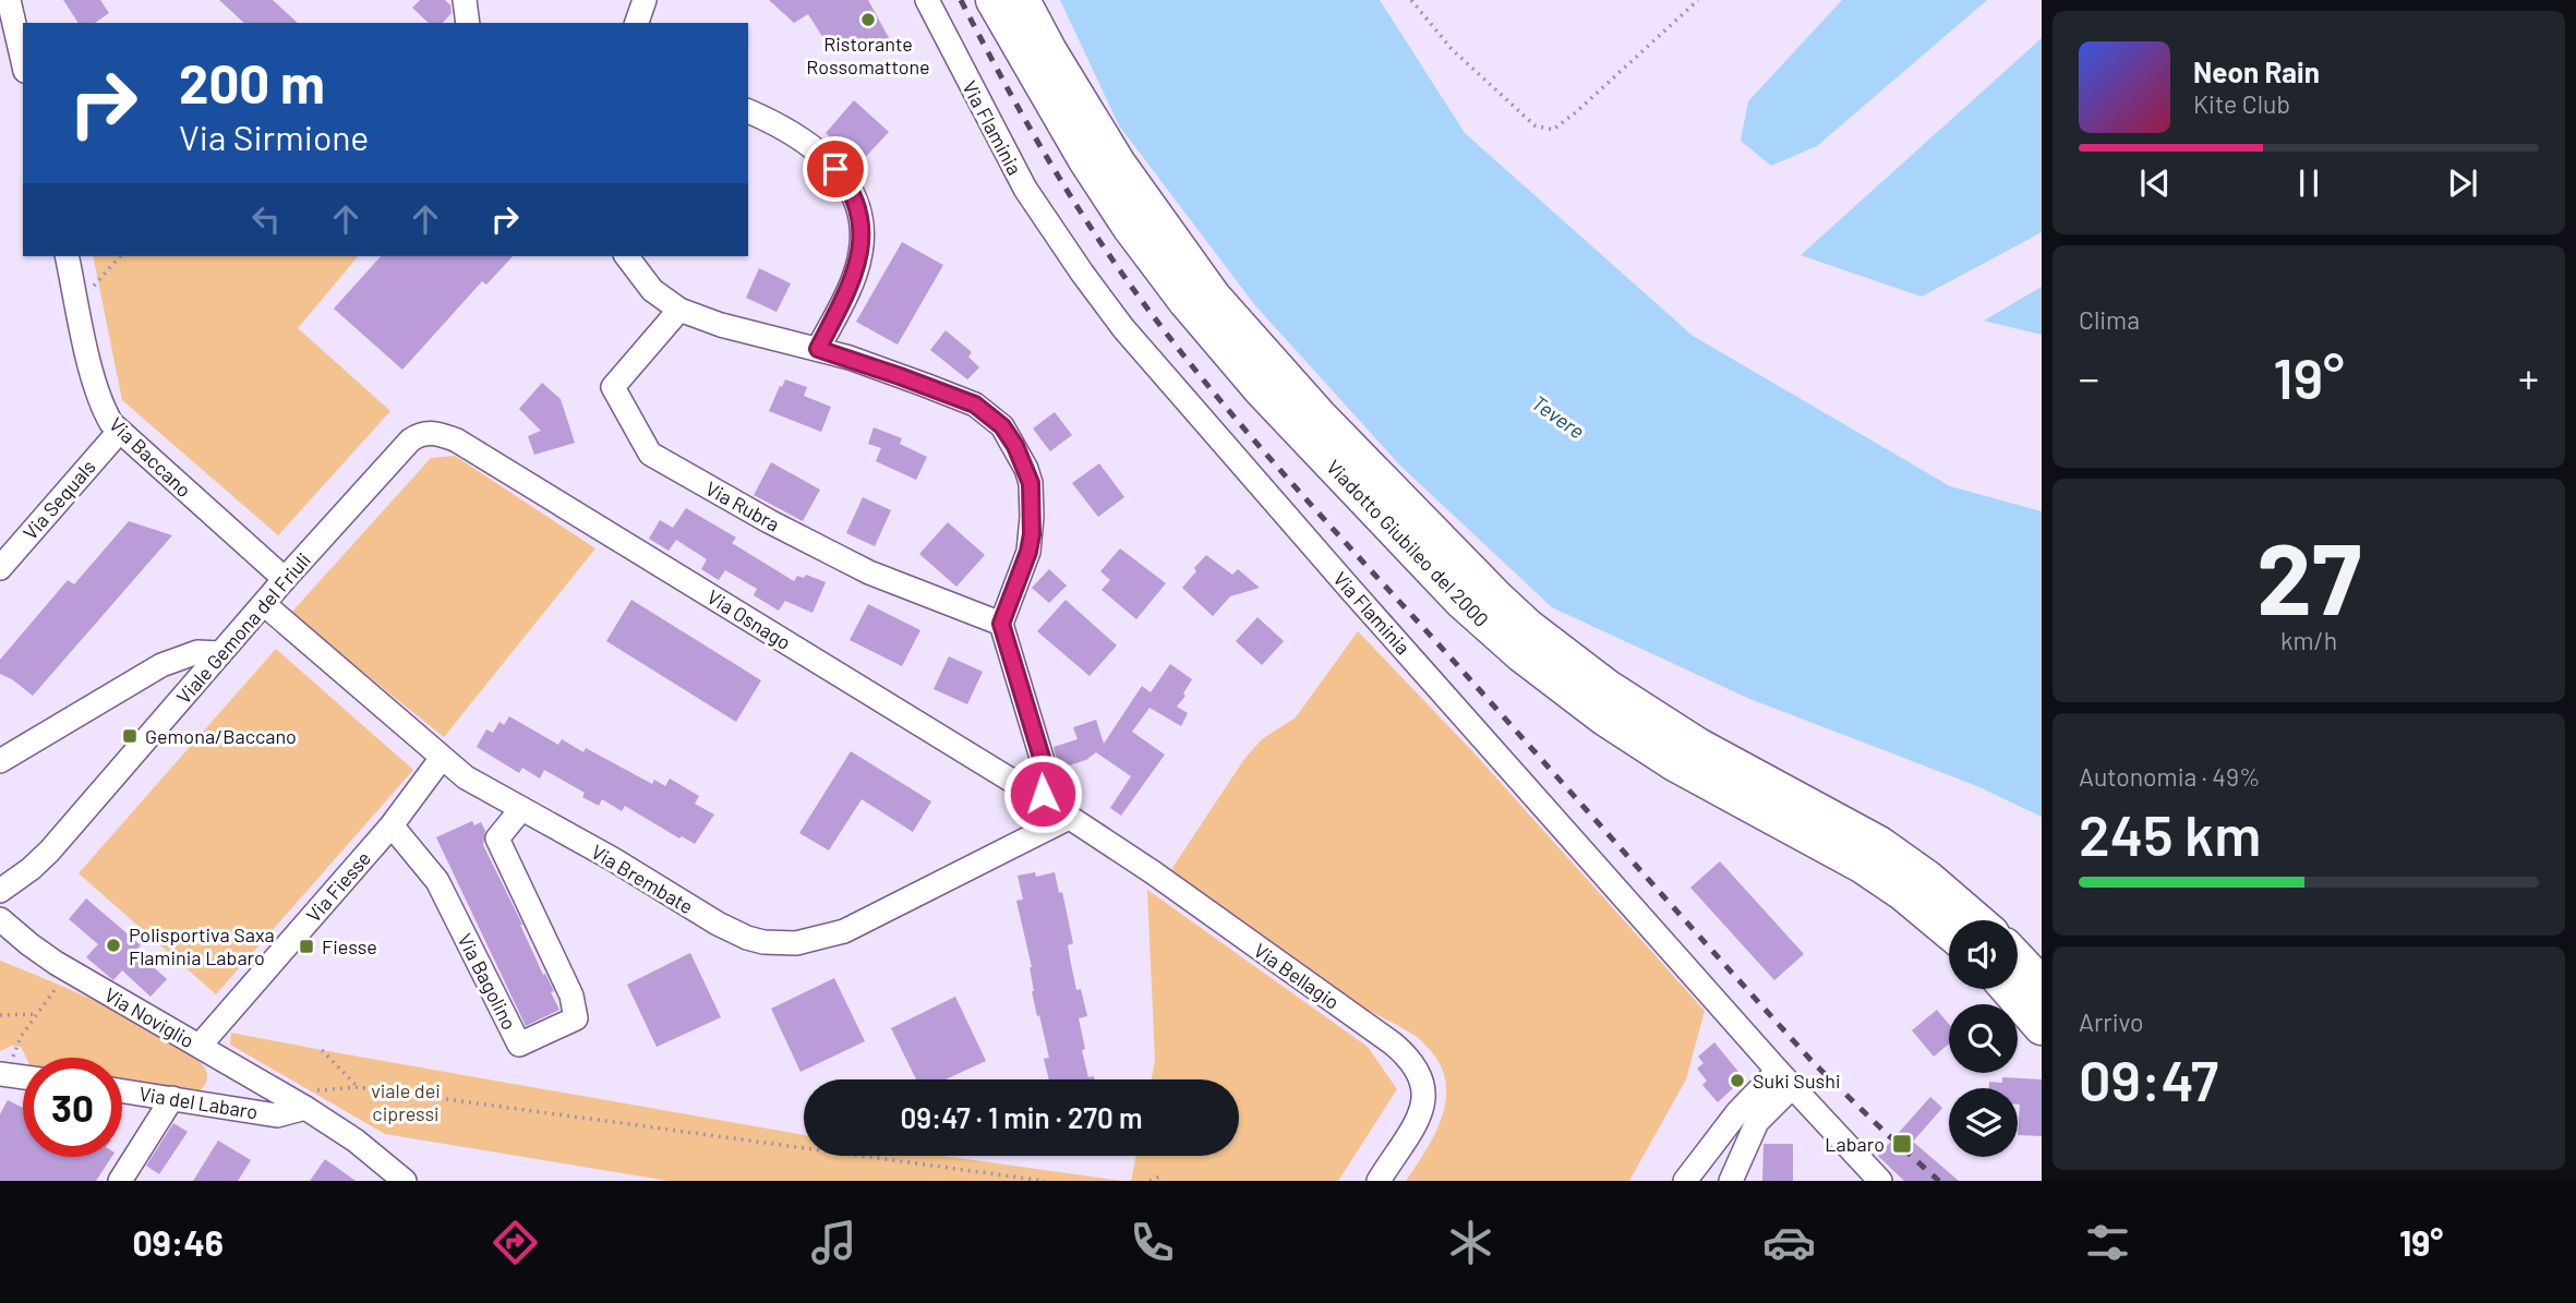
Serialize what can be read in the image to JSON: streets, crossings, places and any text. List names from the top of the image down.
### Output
{
  "streets": {
    "highway": ["Viadotto Giubileo del 2000"],
    "street": [
      "Via Flaminia",
      "Via Baccano",
      "Via Sequals",
      "Via Rubra",
      "Via Osnago",
      "Viale Gemona del Friuli",
      "Via Brembate",
      "Via Fiesse",
      "Via Bellagio",
      "Via Bagolino",
      "Via Noviglio",
      "Via del Labaro"
    ]
  },
  "crossings": [
    ["Via Baccano", "Via Sequals"],
    ["Via Baccano", "Viale Gemona del Friuli"],
    ["Via Osnago", "Viale Gemona del Friuli"],
    ["Via Osnago", "Via Brembate"],
    ["Via Osnago", "Via Bellagio"],
    ["Viale Gemona del Friuli", "Via Brembate"],
    ["Via Brembate", "Via Fiesse"],
    ["Via Brembate", "Via Bellagio"],
    ["Via Brembate", "Via Bagolino"],
    ["Via Fiesse", "Via Bagolino"],
    ["Via Fiesse", "Via Noviglio"],
    ["Via Noviglio", "Via del Labaro"]
  ],
  "water": ["Tevere"],
  "parks": ["viale dei cipressi"],
  "places": {
    "other": ["Ristorante Rossomattone", "Polisportiva Saxa Flaminia Labaro", "Suki Sushi"],
    "transit": ["Gemona/Baccano", "Fiesse", "Labaro"]
  },
  "page": {
    "turn": ["200 m", "Via Sirmione"],
    "song": ["Neon Rain", "Kite Club"],
    "tile": [
      "Clima",
      ["27", "km/h"],
      ["Autonomia · 49%", "245 km"],
      ["Arrivo", "09:47"]
    ],
    "heat": ["−", "19°", "+"],
    "limit": "30",
    "trip": "09:47 · 1 min · 270 m",
    "tabs": ["09:46", "19°"]
  }
}
